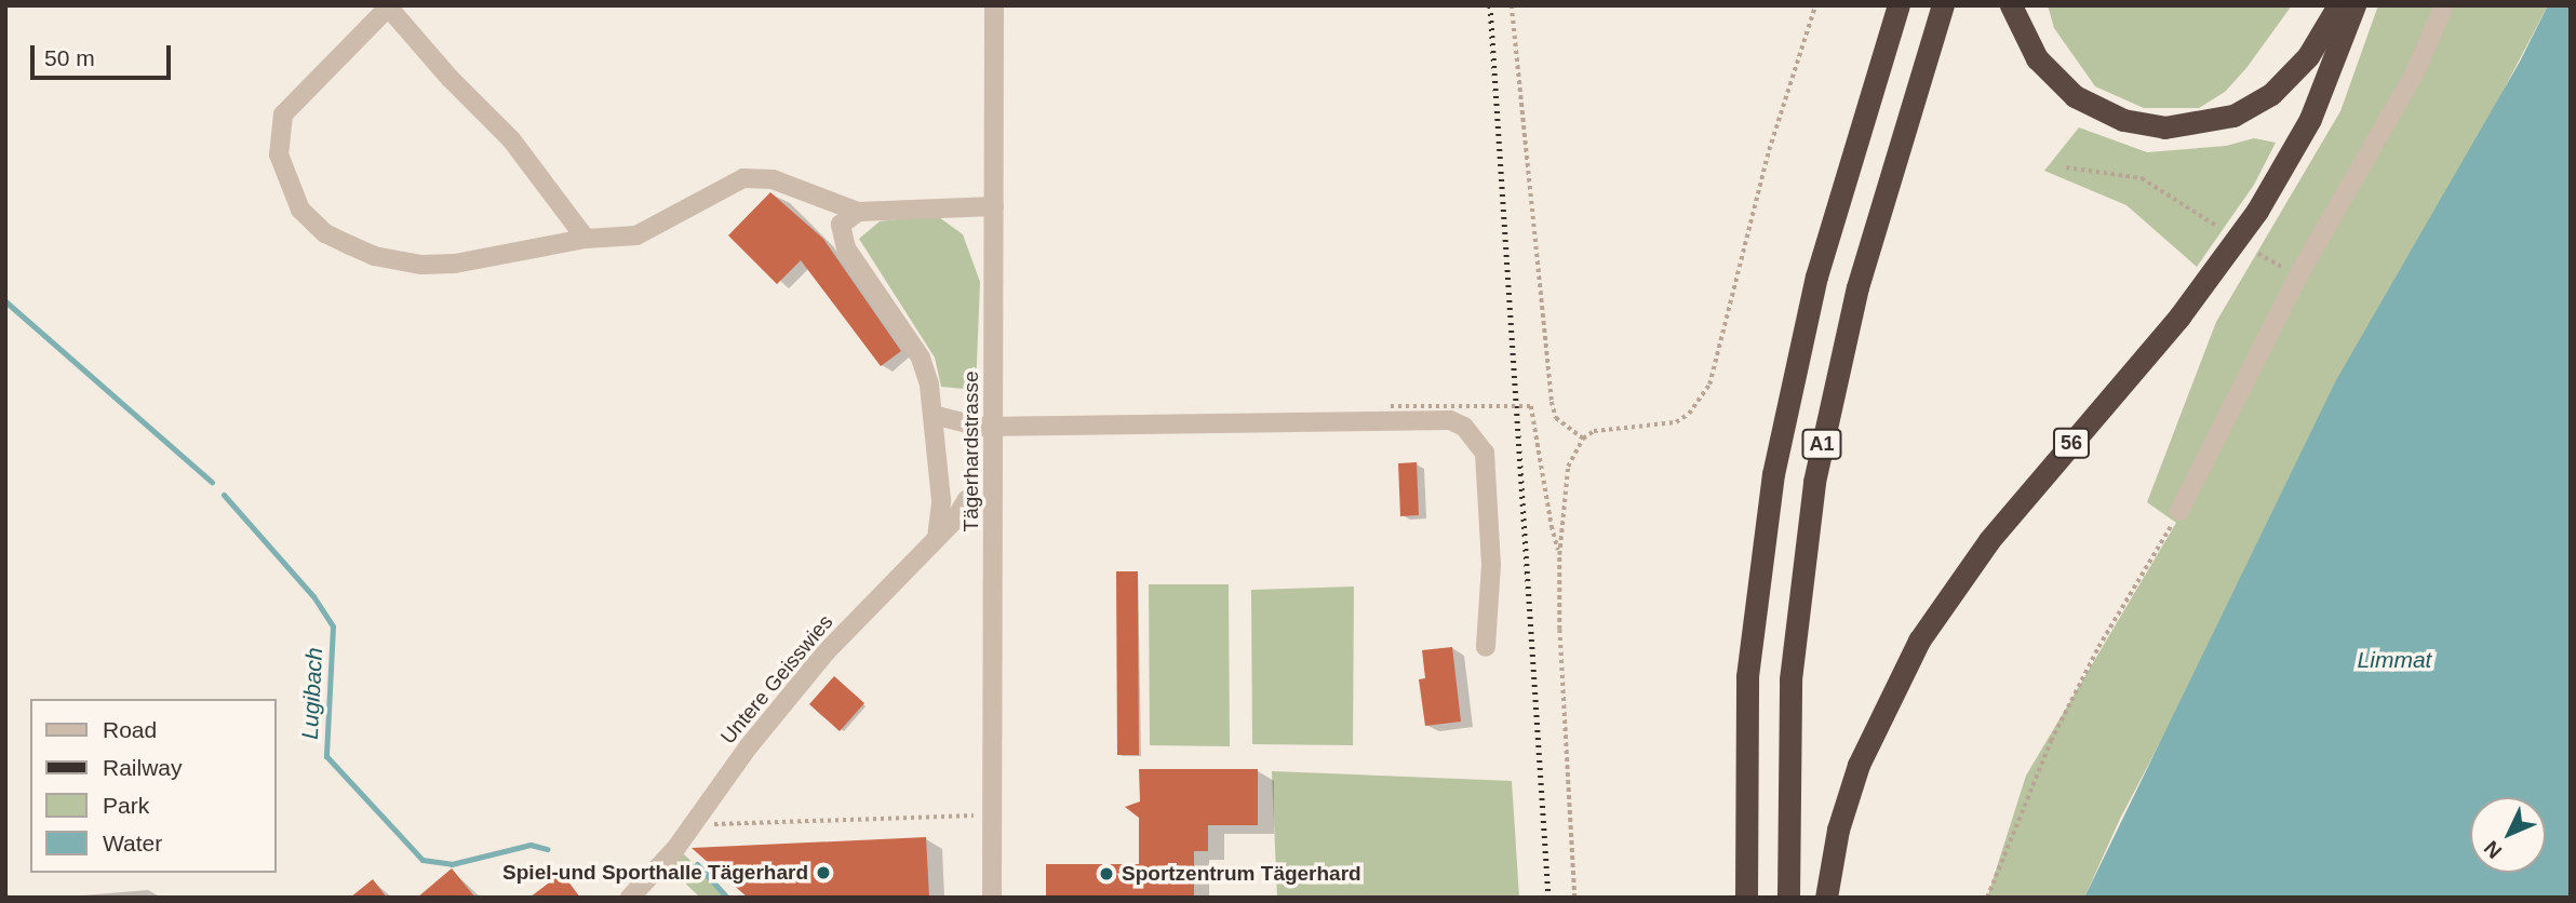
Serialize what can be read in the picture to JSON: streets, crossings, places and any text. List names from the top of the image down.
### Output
{
  "streets": {
    "highway": ["56", "A1"],
    "street": ["Tägerhardstrasse", "Untere Geisswies"]
  },
  "water": ["Limmat", "Lugibach"],
  "places": ["Spiel-und Sporthalle Tägerhard", "Sportzentrum Tägerhard"],
  "legend": [
    "Road",
    "Railway",
    "Park",
    "Water"
  ],
  "scale_bar": "50 m",
  "north": "bottom left"
}
